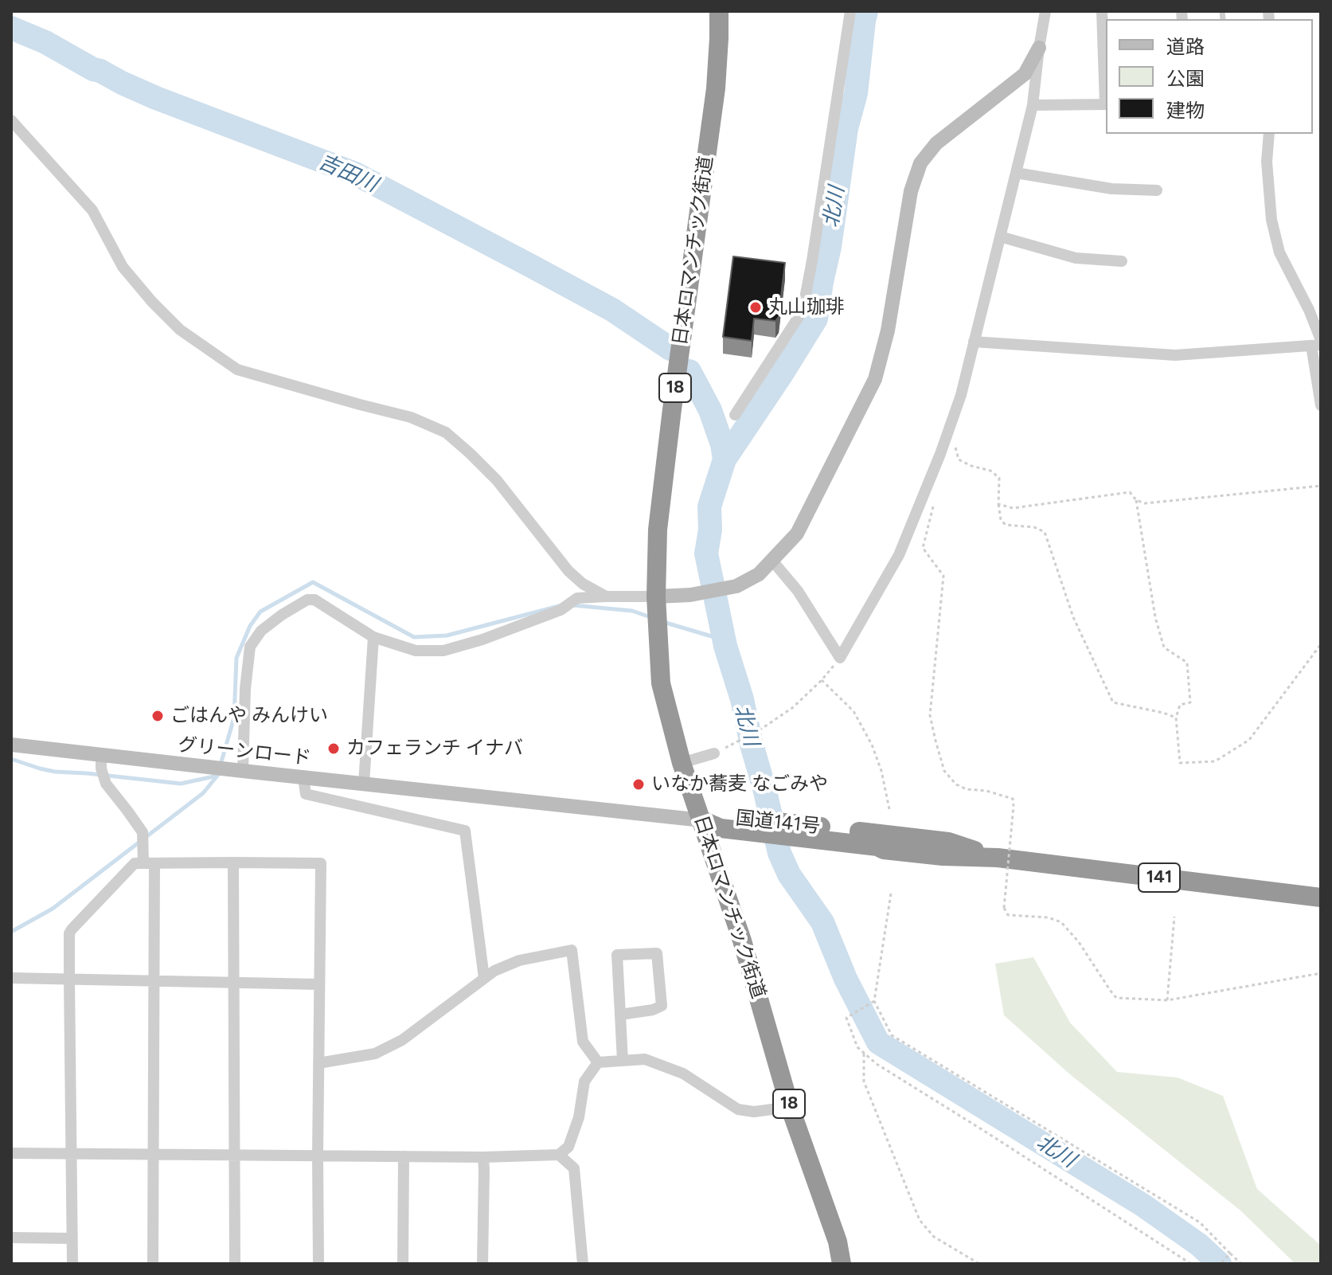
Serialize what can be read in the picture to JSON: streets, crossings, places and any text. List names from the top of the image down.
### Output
{
  "streets": {
    "highway": [
      "日本ロマンチック街道",
      "18",
      "国道141号",
      "141"
    ],
    "street": ["グリーンロード"]
  },
  "crossings": [
    ["日本ロマンチック街道", "グリーンロード"],
    ["日本ロマンチック街道", "国道141号"],
    ["グリーンロード", "国道141号"]
  ],
  "water": ["吉田川", "北川"],
  "places": [
    "丸山珈琲",
    "ごはんや みんけい",
    "カフェランチ イナバ",
    "いなか蕎麦 なごみや"
  ],
  "legend": ["道路", "公園", "建物"]
}
